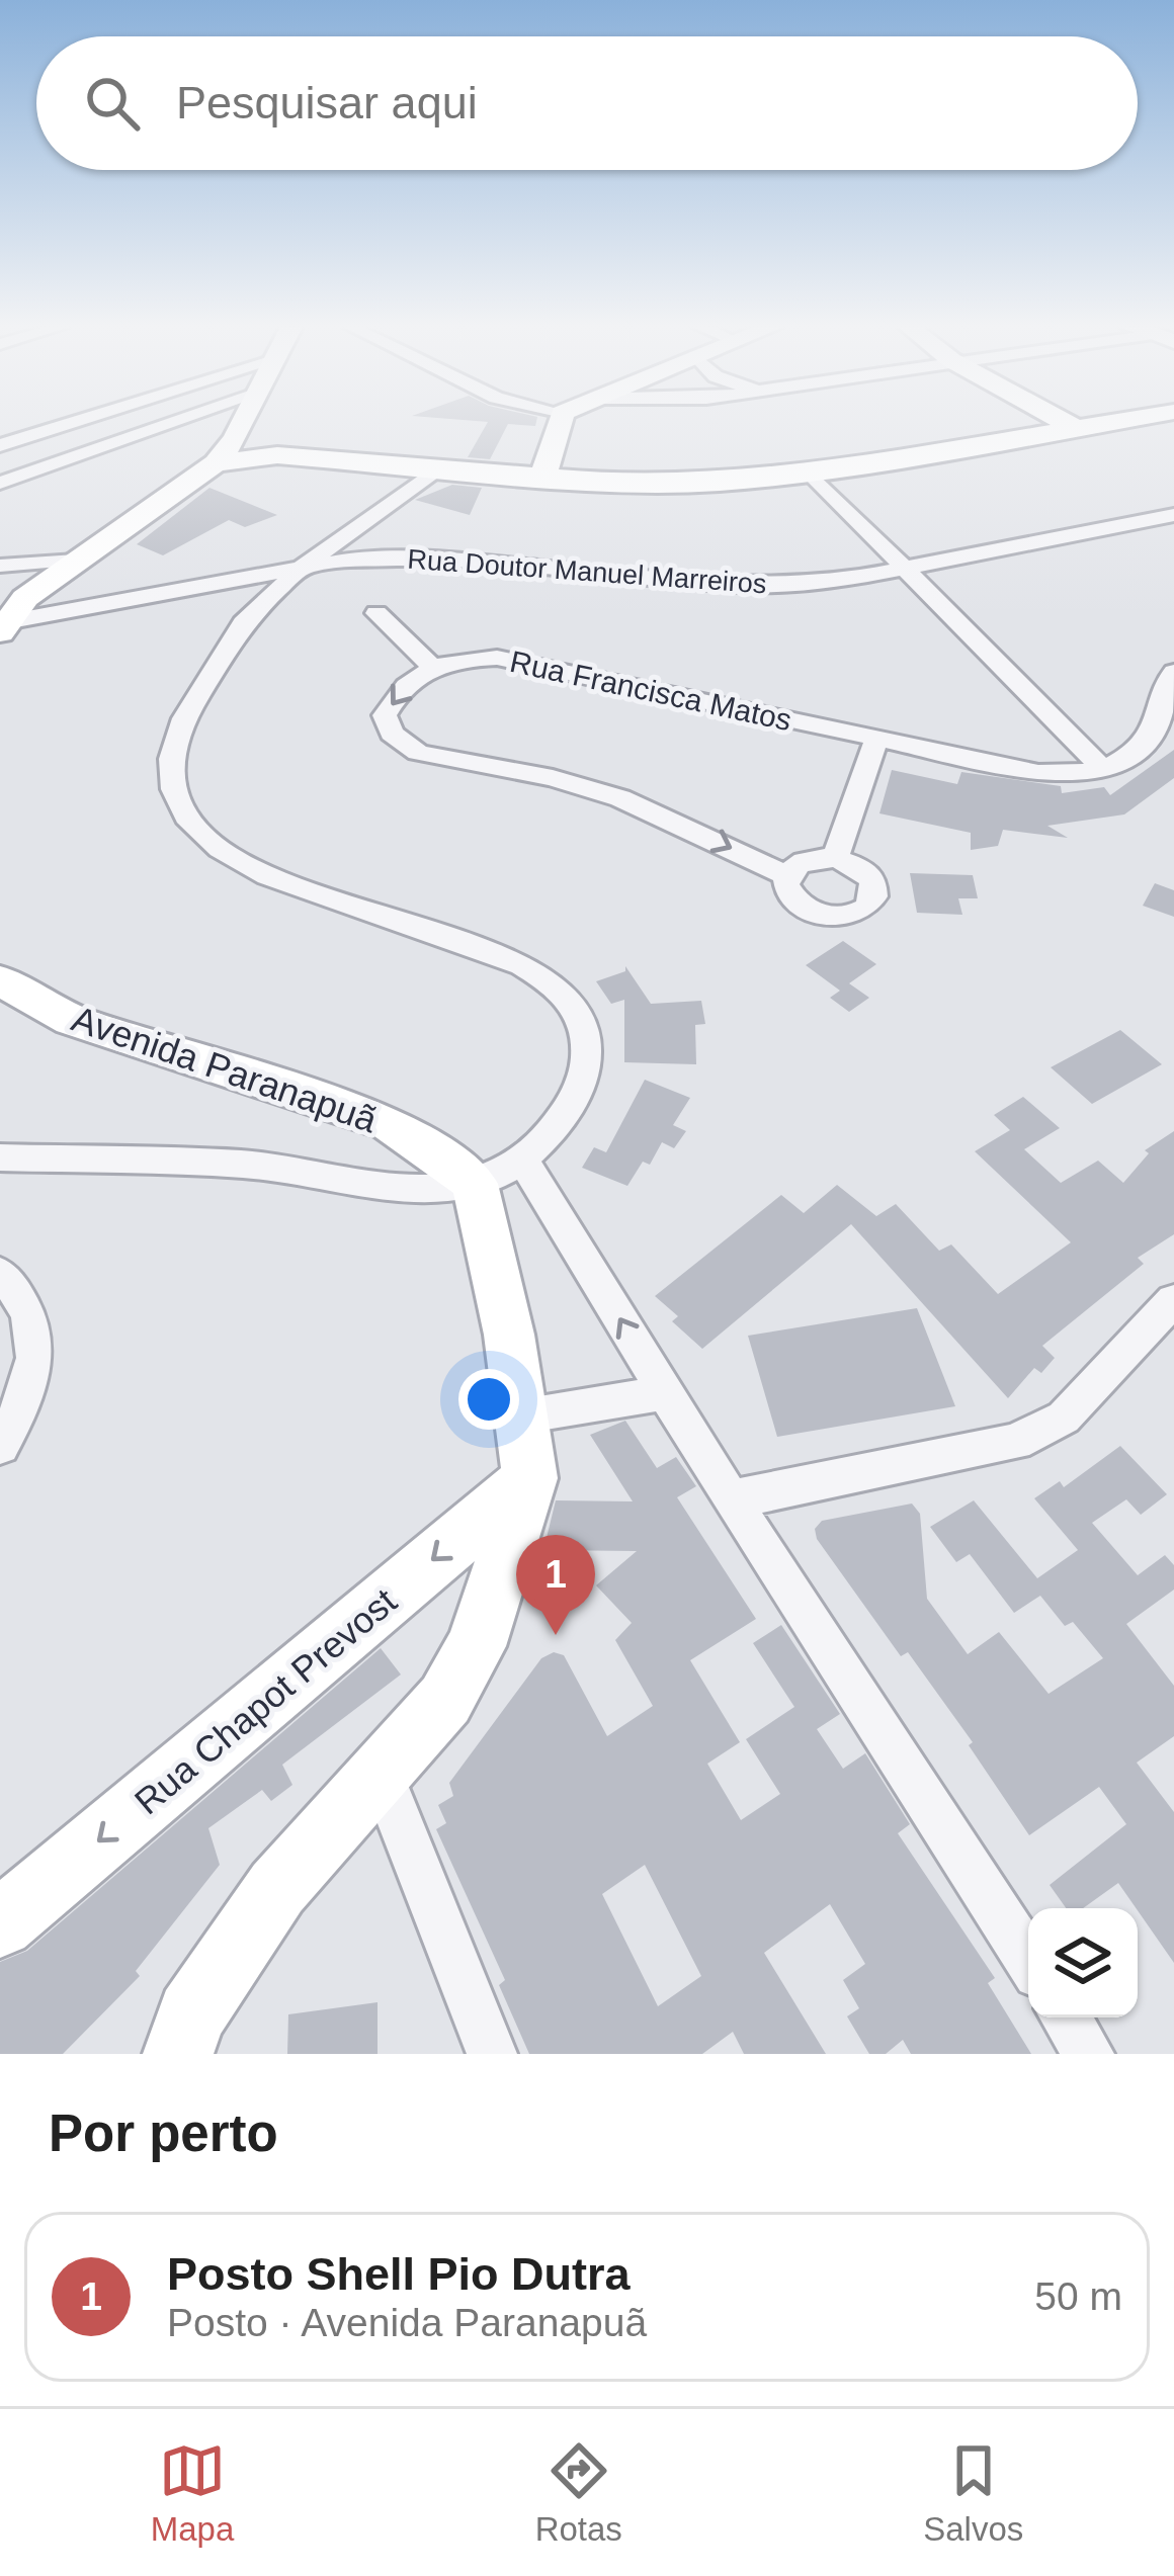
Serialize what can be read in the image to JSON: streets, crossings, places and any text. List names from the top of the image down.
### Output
{
  "streets": {
    "street": [
      "Rua Doutor Manuel Marreiros",
      "Rua Francisca Matos",
      "Avenida Paranapuã",
      "Rua Chapot Prevost"
    ]
  },
  "page": {
    "search": "Pesquisar aqui",
    "pins": "1",
    "heading": "Por perto",
    "list": [
      {
        "mark": "1",
        "name": "Posto Shell Pio Dutra",
        "note": "Posto · Avenida Paranapuã",
        "value": "50 m"
      }
    ],
    "nav": ["Mapa", "Rotas", "Salvos"]
  }
}
